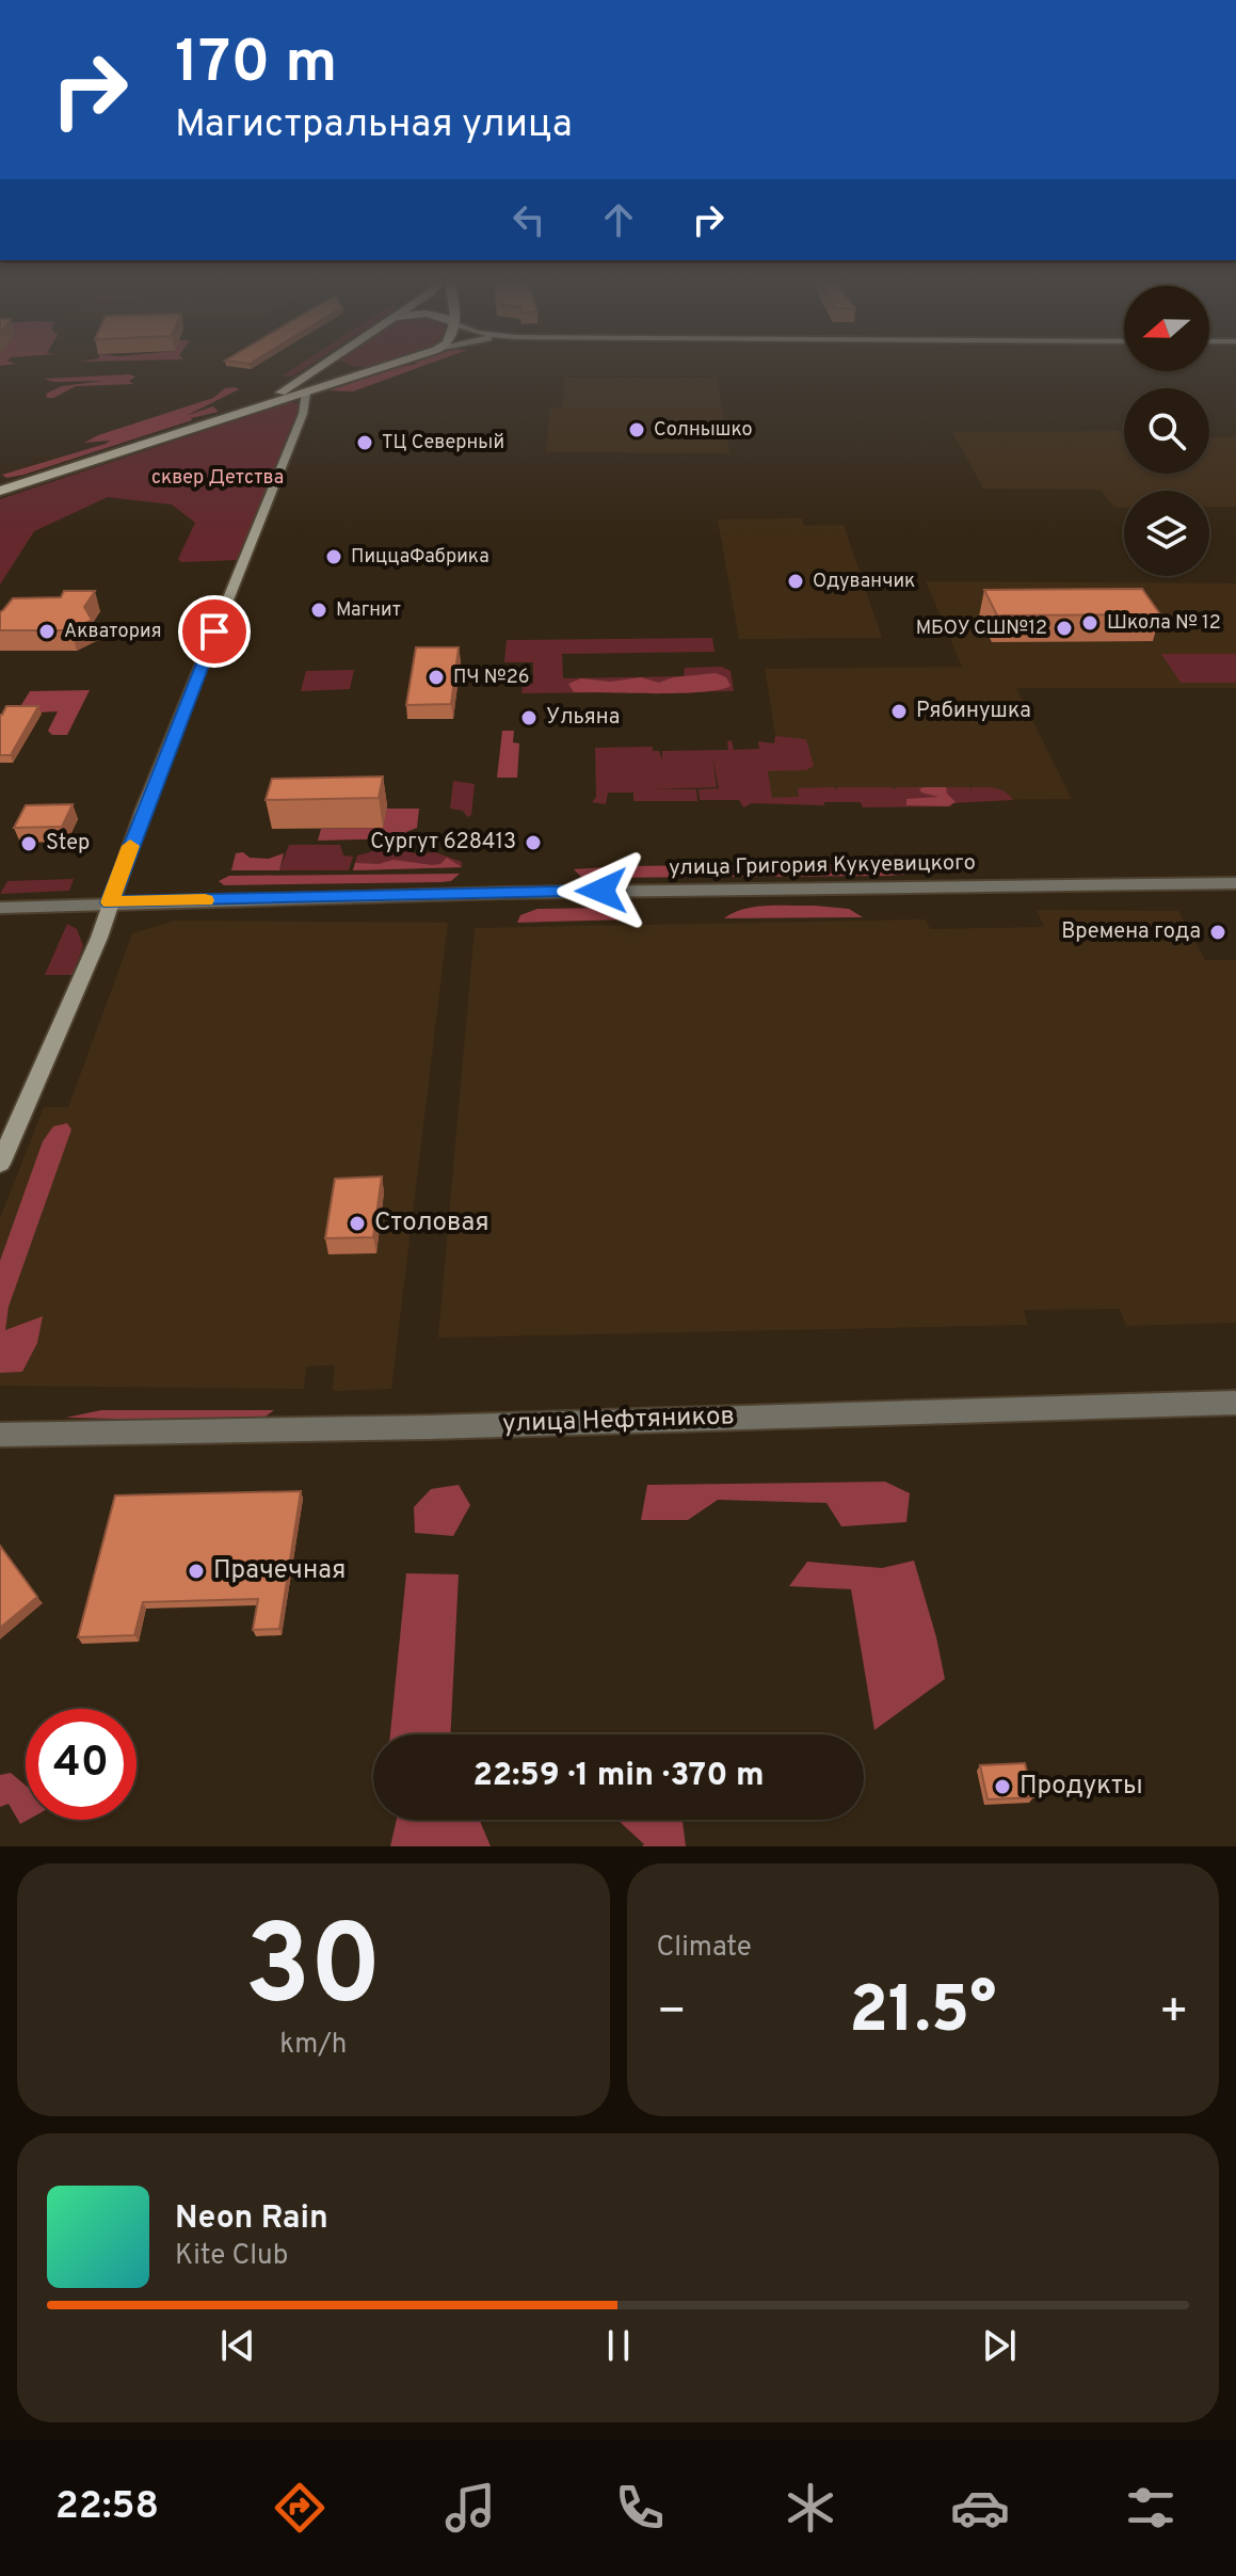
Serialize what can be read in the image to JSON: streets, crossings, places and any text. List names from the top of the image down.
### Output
{
  "streets": {
    "street": ["улица Григория Кукуевицкого", "улица Нефтяников"]
  },
  "parks": ["сквер Детства"],
  "places": [
    "Солнышко",
    "ТЦ Северный",
    "ПиццаФабрика",
    "Одуванчик",
    "Магнит",
    "Школа № 12",
    "МБОУ СШ№12",
    "Акватория",
    "ПЧ №26",
    "Рябинушка",
    "Ульяна",
    "Сургут 628413",
    "Step",
    "Времена года",
    "Столовая",
    "Прачечная",
    "Продукты"
  ],
  "north": "left",
  "page": {
    "turn": ["170 m", "Магистральная улица"],
    "limit": "40",
    "trip": "22:59 · 1 min · 370 m",
    "tile": [
      ["30", "km/h"],
      "Climate"
    ],
    "heat": ["−", "21.5°", "+"],
    "song": ["Neon Rain", "Kite Club"],
    "tabs": "22:58"
  }
}
